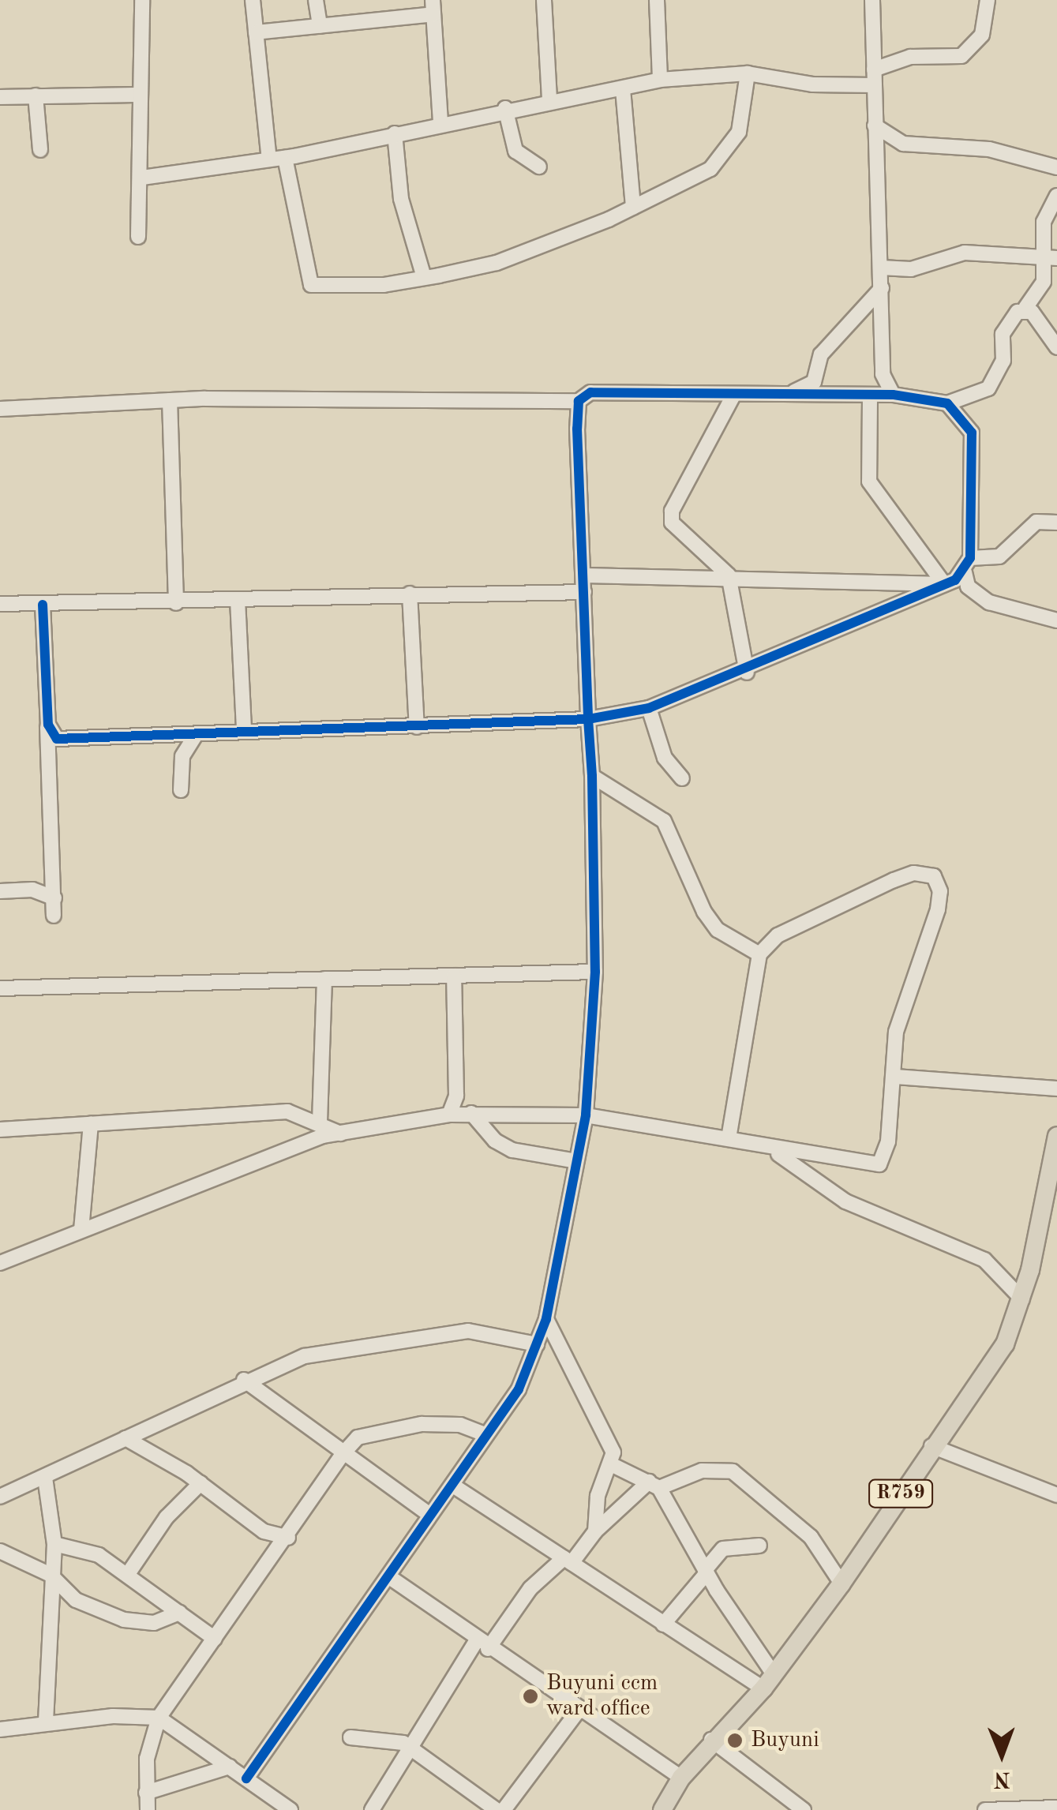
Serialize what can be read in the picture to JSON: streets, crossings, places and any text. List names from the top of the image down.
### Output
{
  "streets": {
    "main road": ["R759"]
  },
  "places": ["Buyuni ccm ward office", "Buyuni"],
  "north": "bottom"
}
